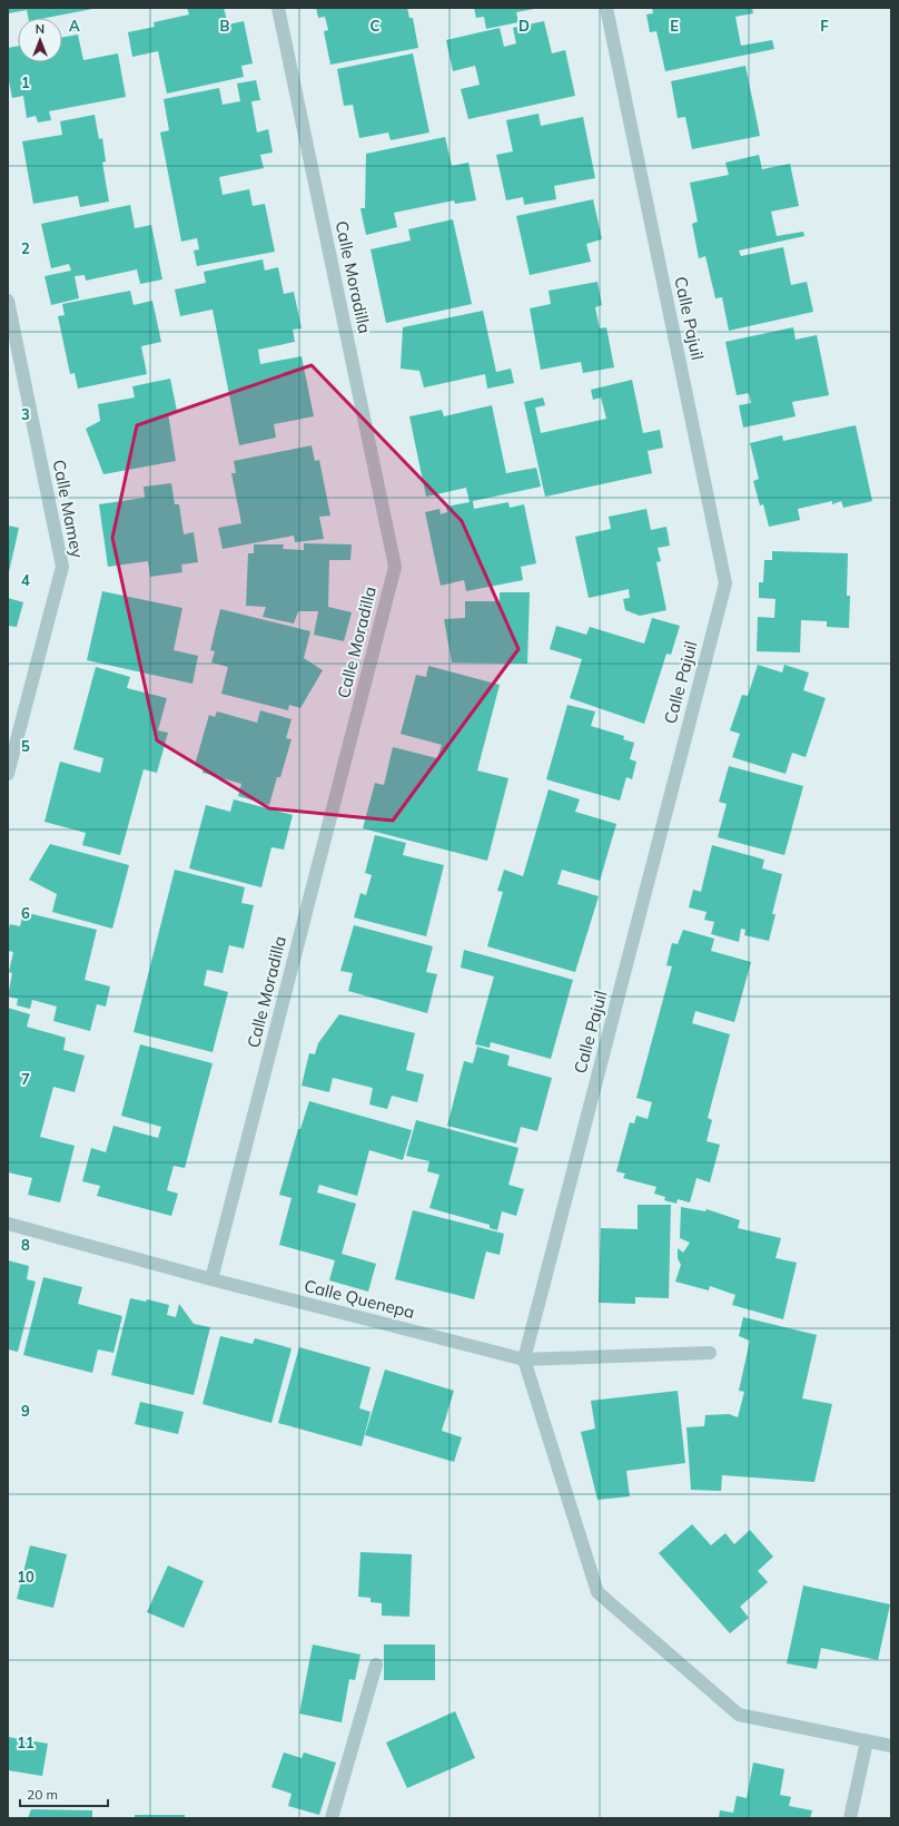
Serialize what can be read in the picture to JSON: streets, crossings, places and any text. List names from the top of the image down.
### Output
{
  "streets": {
    "street": [
      "Calle Moradilla",
      "Calle Pajuil",
      "Calle Mamey",
      "Calle Quenepa"
    ]
  },
  "crossings": [
    ["Calle Moradilla", "Calle Quenepa"],
    ["Calle Pajuil", "Calle Quenepa"]
  ],
  "scale_bar": "20 m",
  "north": "top",
  "grid": {
    "columns": [
      "A",
      "B",
      "C",
      "D",
      "E",
      "F"
    ],
    "rows": [
      "1",
      "2",
      "3",
      "4",
      "5",
      "6",
      "7",
      "8",
      "9",
      "10",
      "11"
    ]
  }
}
